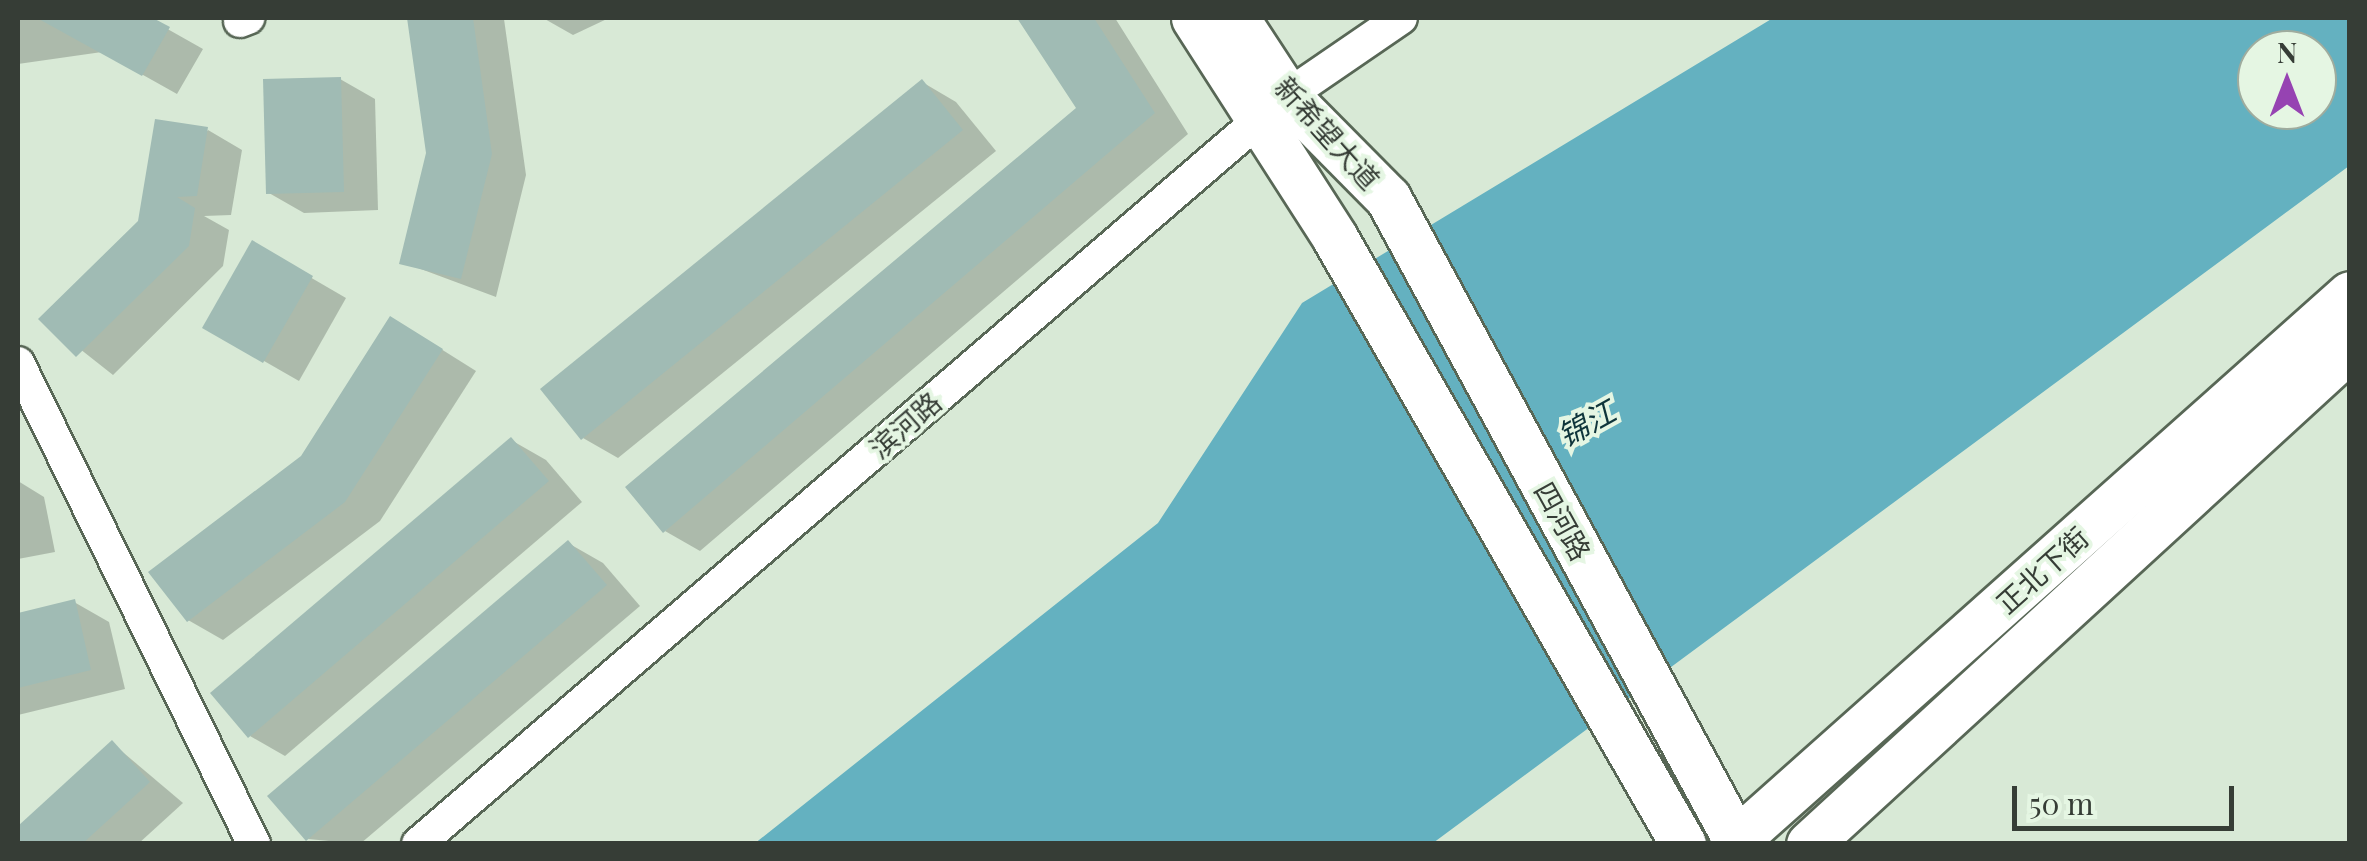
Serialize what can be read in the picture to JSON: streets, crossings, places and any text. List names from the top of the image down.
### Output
{
  "streets": {
    "street": [
      "新希望大道",
      "滨河路",
      "四河路",
      "正北下街"
    ]
  },
  "crossings": [
    ["新希望大道", "滨河路"],
    ["新希望大道", "四河路"],
    ["滨河路", "四河路"],
    ["四河路", "正北下街"]
  ],
  "water": ["锦江"],
  "scale_bar": "50 m",
  "north": "top"
}
